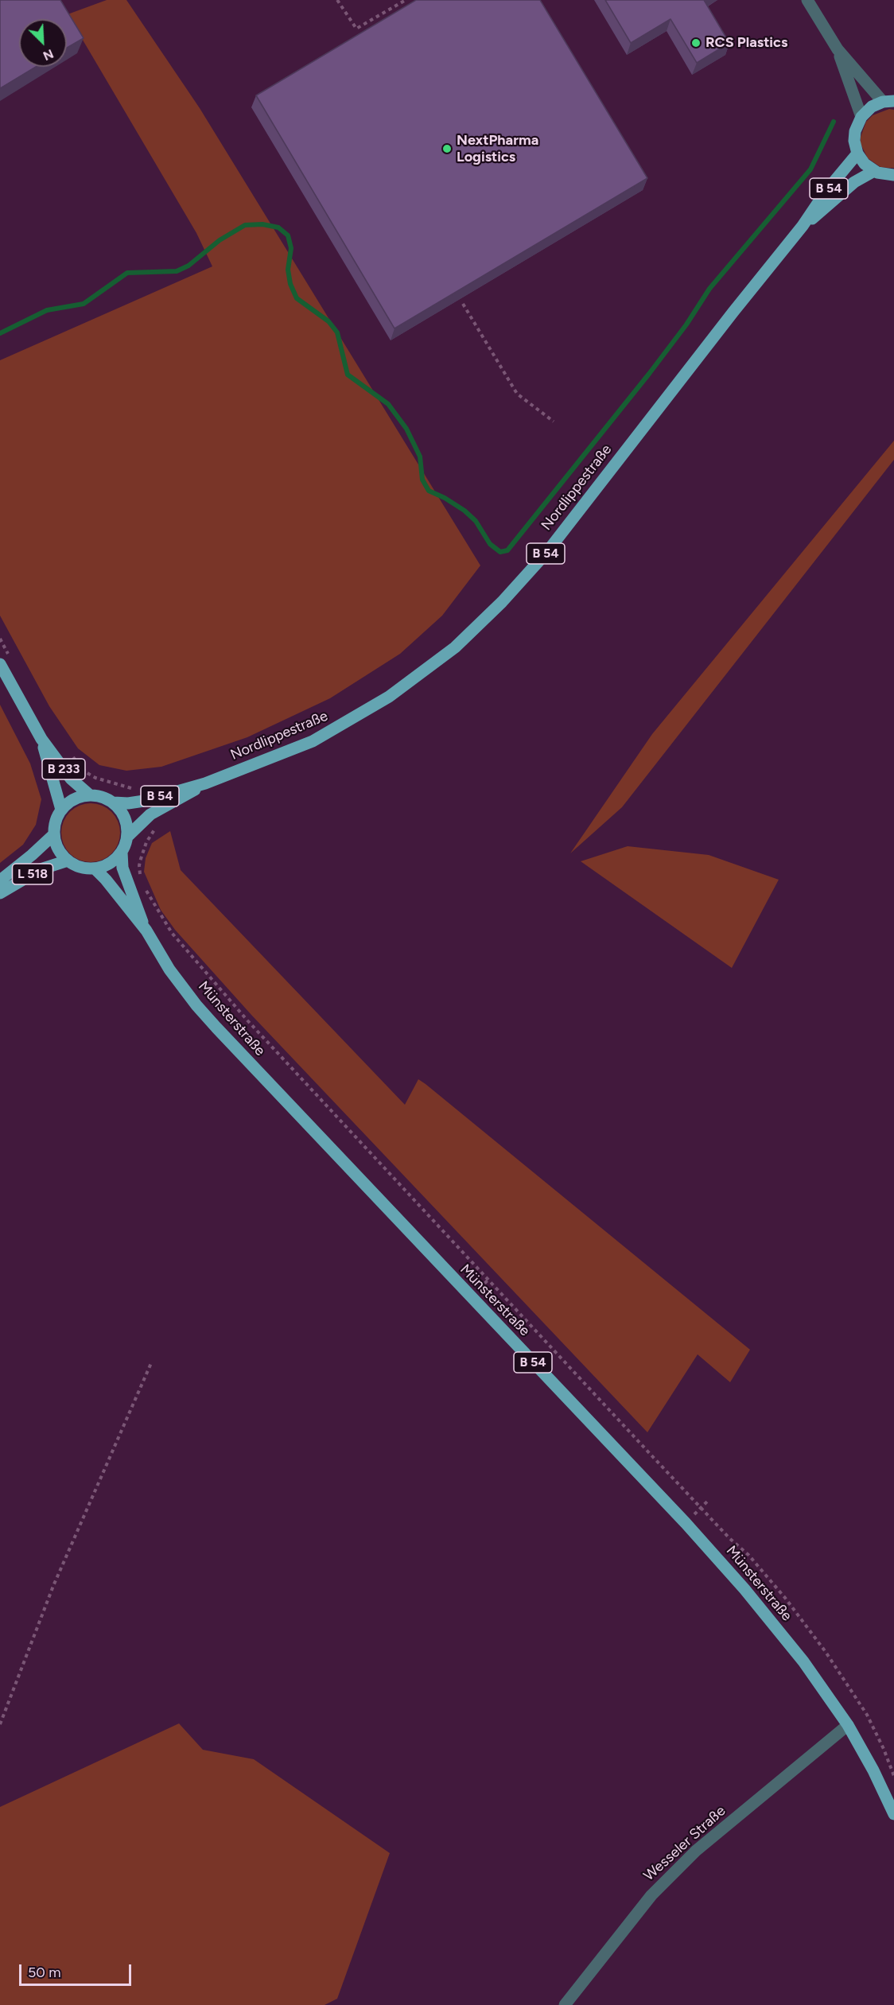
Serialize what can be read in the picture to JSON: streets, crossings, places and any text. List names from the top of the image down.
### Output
{
  "streets": {
    "main road": [
      "B 54",
      "Nordlippestraße",
      "B 233",
      "L 518",
      "Münsterstraße"
    ],
    "street": ["Wesseler Straße"]
  },
  "crossings": [
    ["Nordlippestraße", "B 233"],
    ["Nordlippestraße", "L 518"],
    ["Nordlippestraße", "Münsterstraße"],
    ["B 233", "L 518"],
    ["B 233", "Münsterstraße"],
    ["L 518", "Münsterstraße"],
    ["Münsterstraße", "Wesseler Straße"]
  ],
  "places": ["RCS Plastics", "NextPharma Logistics"],
  "scale_bar": "50 m",
  "north": "bottom right"
}
